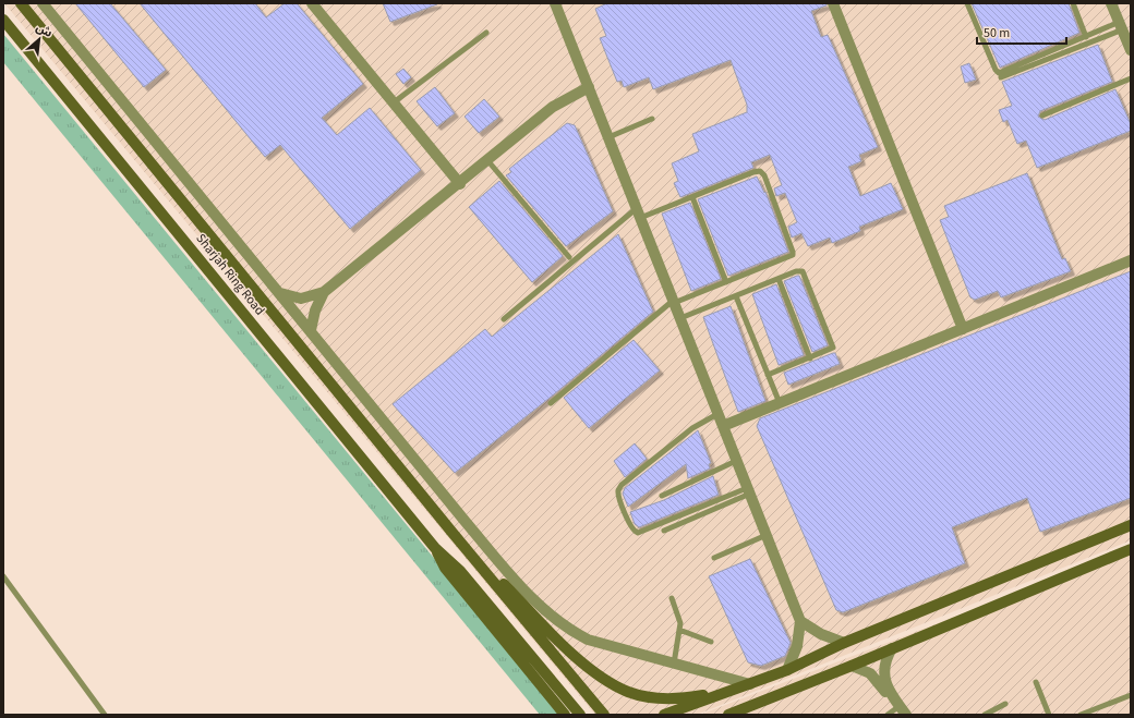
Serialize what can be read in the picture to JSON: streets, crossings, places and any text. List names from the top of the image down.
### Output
{
  "streets": {
    "street": ["Sharjah Ring Road"]
  },
  "scale_bar": "50 m",
  "north": "top right"
}
